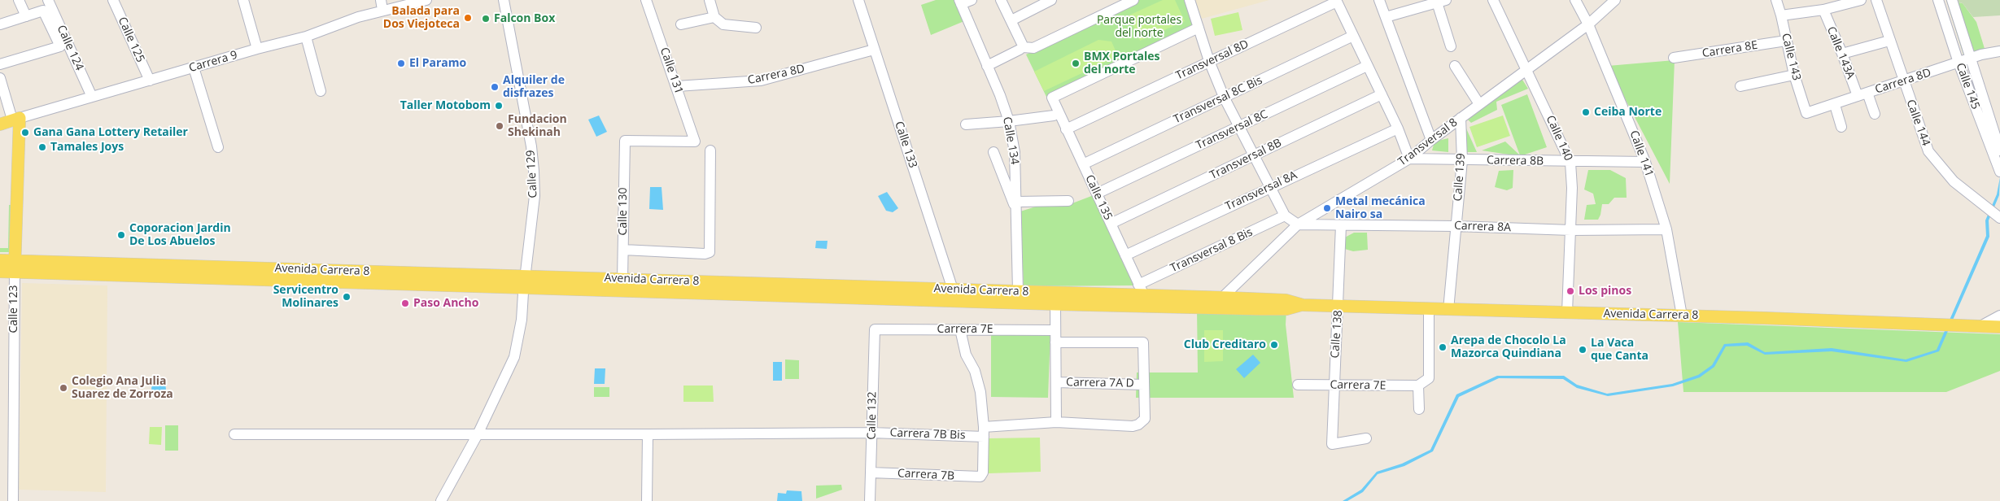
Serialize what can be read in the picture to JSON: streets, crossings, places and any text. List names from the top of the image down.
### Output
{
  "streets": {
    "main road": ["Carrera 9", "Avenida Carrera 8", "Calle 123"],
    "street": [
      "Calle 125",
      "Calle 124",
      "Carrera 8E",
      "Calle 143A",
      "Calle 143",
      "Transversal 8D",
      "Calle 131",
      "Carrera 8D",
      "Calle 145",
      "Transversal 8C Bis",
      "Calle 144",
      "Transversal 8C",
      "Calle 140",
      "Calle 134",
      "Transversal 8",
      "Calle 133",
      "Calle 141",
      "Transversal 8B",
      "Carrera 8B",
      "Calle 129",
      "Calle 139",
      "Transversal 8A",
      "Calle 135",
      "Calle 130",
      "Carrera 8A",
      "Transversal 8 Bis",
      "Carrera 7E",
      "Calle 138",
      "Carrera 7A D",
      "Calle 132",
      "Carrera 7B Bis",
      "Carrera 7B"
    ]
  },
  "crossings": [
    ["Calle 125", "Carrera 9"],
    ["Calle 124", "Carrera 9"],
    ["Carrera 8E", "Calle 143"],
    ["Calle 143A", "Carrera 8D"],
    ["Calle 143", "Carrera 8D"],
    ["Transversal 8D", "Transversal 8C Bis"],
    ["Transversal 8D", "Calle 135"],
    ["Carrera 9", "Calle 123"],
    ["Calle 131", "Carrera 8D"],
    ["Calle 131", "Calle 130"],
    ["Carrera 8D", "Calle 145"],
    ["Carrera 8D", "Calle 144"],
    ["Carrera 8D", "Calle 133"],
    ["Transversal 8C Bis", "Calle 135"],
    ["Transversal 8C", "Calle 135"],
    ["Calle 140", "Transversal 8"],
    ["Calle 140", "Carrera 8B"],
    ["Calle 140", "Carrera 8A"],
    ["Calle 140", "Avenida Carrera 8"],
    ["Calle 134", "Avenida Carrera 8"],
    ["Transversal 8", "Calle 141"],
    ["Transversal 8", "Carrera 8B"],
    ["Transversal 8", "Calle 139"],
    ["Transversal 8", "Carrera 8A"],
    ["Transversal 8", "Avenida Carrera 8"],
    ["Calle 133", "Avenida Carrera 8"],
    ["Calle 141", "Carrera 8B"],
    ["Calle 141", "Carrera 8A"],
    ["Calle 141", "Avenida Carrera 8"],
    ["Transversal 8B", "Calle 135"],
    ["Carrera 8B", "Calle 139"],
    ["Calle 129", "Avenida Carrera 8"],
    ["Calle 129", "Carrera 7B Bis"],
    ["Calle 139", "Carrera 8A"],
    ["Calle 139", "Avenida Carrera 8"],
    ["Transversal 8A", "Calle 135"],
    ["Calle 135", "Transversal 8 Bis"],
    ["Calle 135", "Avenida Carrera 8"],
    ["Calle 130", "Avenida Carrera 8"],
    ["Carrera 8A", "Calle 138"],
    ["Transversal 8 Bis", "Avenida Carrera 8"],
    ["Avenida Carrera 8", "Calle 123"],
    ["Avenida Carrera 8", "Calle 138"],
    ["Carrera 7E", "Calle 138"],
    ["Carrera 7E", "Calle 132"],
    ["Carrera 7A D", "Carrera 7B Bis"],
    ["Calle 132", "Carrera 7B Bis"],
    ["Calle 132", "Carrera 7B"],
    ["Carrera 7B Bis", "Carrera 7B"]
  ],
  "parks": ["Parque portales del norte"],
  "places": [
    "Balada para Dos Viejoteca",
    "Falcon Box",
    "El Paramo",
    "BMX Portales del norte",
    "Alquiler de disfrazes",
    "Taller Motobom",
    "Ceiba Norte",
    "Fundacion Shekinah",
    "Gana Gana Lottery Retailer",
    "Tamales Joys",
    "Metal mecánica Nairo sa",
    "Coporacion Jardin De Los Abuelos",
    "Los pinos",
    "Servicentro Molinares",
    "Paso Ancho",
    "Club Creditaro",
    "Arepa de Chocolo La Mazorca Quindiana",
    "La Vaca que Canta",
    "Colegio Ana Julia Suarez de Zorroza"
  ]
}
